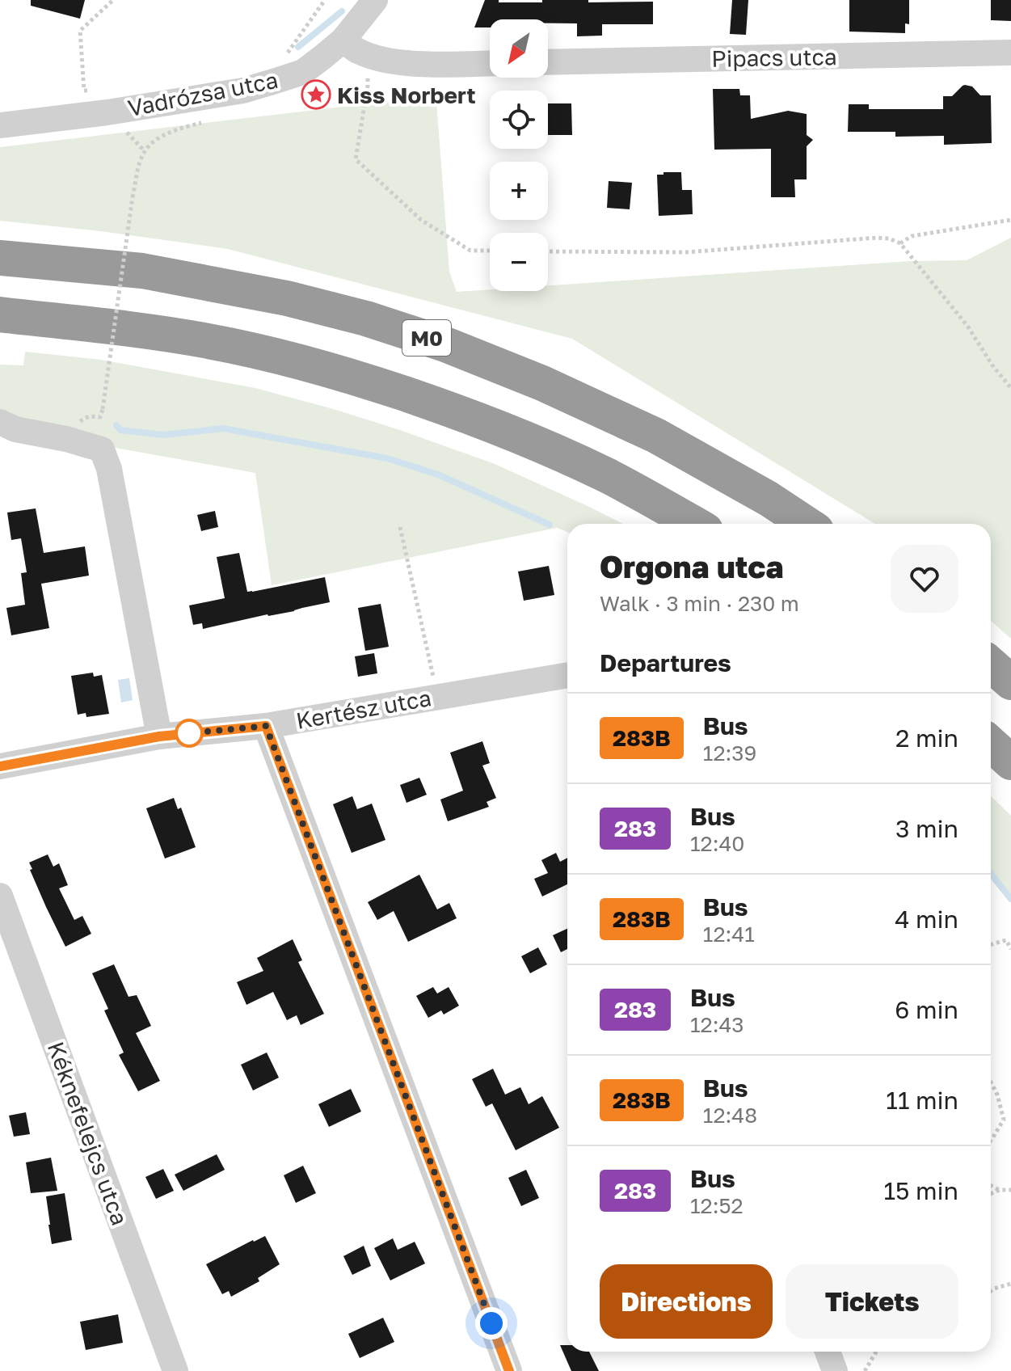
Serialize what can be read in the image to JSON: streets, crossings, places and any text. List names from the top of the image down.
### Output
{
  "streets": {
    "highway": ["M0"],
    "street": [
      "Pipacs utca",
      "Vadrózsa utca",
      "Kertész utca",
      "Kéknefelejcs utca"
    ]
  },
  "places": {
    "place": ["Kiss Norbert"]
  },
  "lines": ["bus line 283B"],
  "north": "bottom left",
  "page": {
    "map_buttons": ["+", "−"],
    "heading": [
      ["Orgona utca", "Walk · 3 min · 230 m"],
      "Departures"
    ],
    "list": [
      {
        "mark": "283B",
        "name": "Bus",
        "note": "12:39",
        "value": "2 min"
      },
      {
        "mark": "283",
        "name": "Bus",
        "note": "12:40",
        "value": "3 min"
      },
      {
        "mark": "283B",
        "name": "Bus",
        "note": "12:41",
        "value": "4 min"
      },
      {
        "mark": "283",
        "name": "Bus",
        "note": "12:43",
        "value": "6 min"
      },
      {
        "mark": "283B",
        "name": "Bus",
        "note": "12:48",
        "value": "11 min"
      },
      {
        "mark": "283",
        "name": "Bus",
        "note": "12:52",
        "value": "15 min"
      }
    ],
    "buttons": ["Directions", "Tickets"]
  }
}
